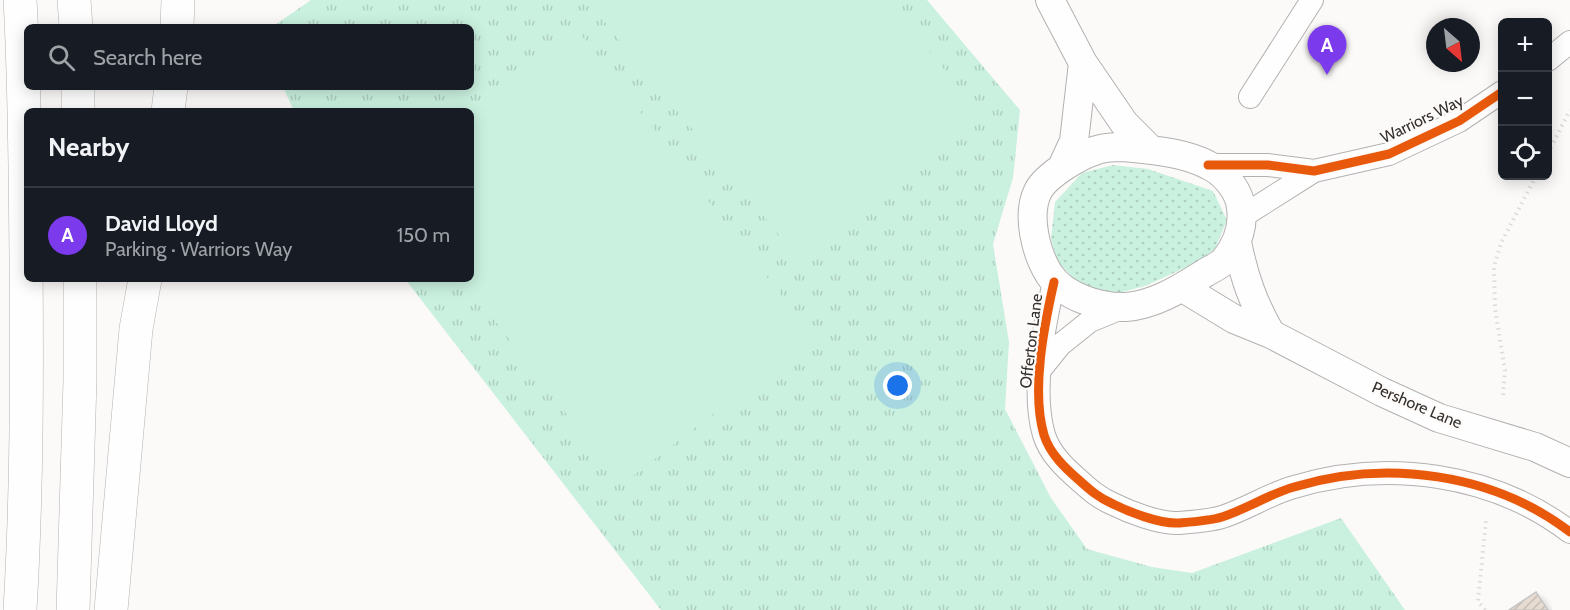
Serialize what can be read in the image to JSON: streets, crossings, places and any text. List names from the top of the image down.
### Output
{
  "streets": {
    "main road": ["Pershore Lane"],
    "street": ["Warriors Way", "Offerton Lane"]
  },
  "crossings": [
    ["Warriors Way", "Offerton Lane"],
    ["Warriors Way", "Pershore Lane"],
    ["Offerton Lane", "Pershore Lane"]
  ],
  "north": "bottom right",
  "page": {
    "map_buttons": ["+", "−"],
    "search": "Search here",
    "pins": "A",
    "heading": "Nearby",
    "list": [
      {
        "mark": "A",
        "name": "David Lloyd",
        "note": "Parking · Warriors Way",
        "value": "150 m"
      }
    ]
  }
}
